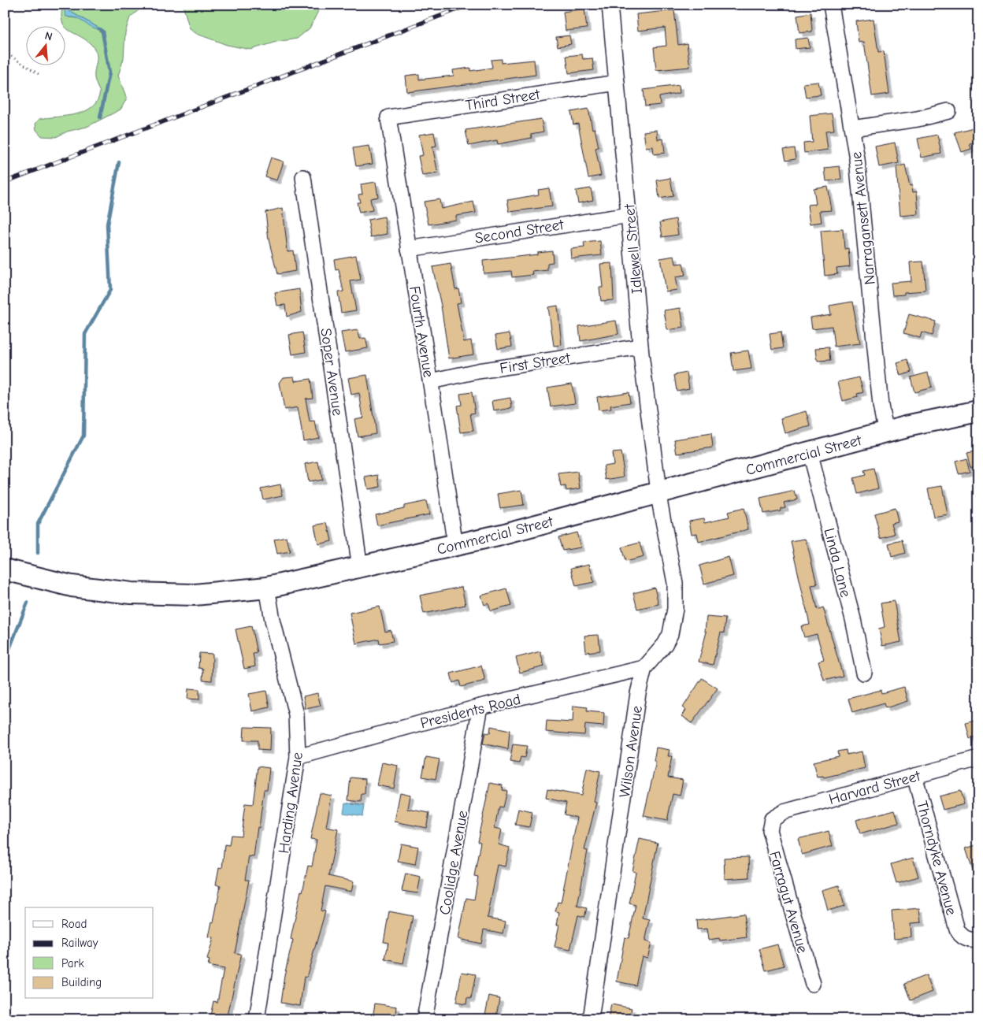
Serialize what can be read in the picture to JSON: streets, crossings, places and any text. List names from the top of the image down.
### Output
{
  "streets": {
    "main road": ["Commercial Street"],
    "street": [
      "Third Street",
      "Narragansett Avenue",
      "Second Street",
      "Idlewell Street",
      "Fourth Avenue",
      "First Street",
      "Soper Avenue",
      "Linda Lane",
      "Presidents Road",
      "Wilson Avenue",
      "Harvard Street",
      "Harding Avenue",
      "Thorndyke Avenue",
      "Coolidge Avenue",
      "Farragut Avenue"
    ]
  },
  "crossings": [
    ["Third Street", "Idlewell Street"],
    ["Third Street", "Fourth Avenue"],
    ["Narragansett Avenue", "Commercial Street"],
    ["Second Street", "Idlewell Street"],
    ["Second Street", "Fourth Avenue"],
    ["Idlewell Street", "First Street"],
    ["Idlewell Street", "Commercial Street"],
    ["Idlewell Street", "Wilson Avenue"],
    ["Fourth Avenue", "First Street"],
    ["Fourth Avenue", "Commercial Street"],
    ["Soper Avenue", "Commercial Street"],
    ["Commercial Street", "Linda Lane"],
    ["Commercial Street", "Wilson Avenue"],
    ["Commercial Street", "Harding Avenue"],
    ["Presidents Road", "Wilson Avenue"],
    ["Presidents Road", "Harding Avenue"],
    ["Presidents Road", "Coolidge Avenue"],
    ["Harvard Street", "Thorndyke Avenue"],
    ["Harvard Street", "Farragut Avenue"]
  ],
  "legend": [
    "Road",
    "Railway",
    "Park",
    "Building"
  ],
  "north": "top"
}
